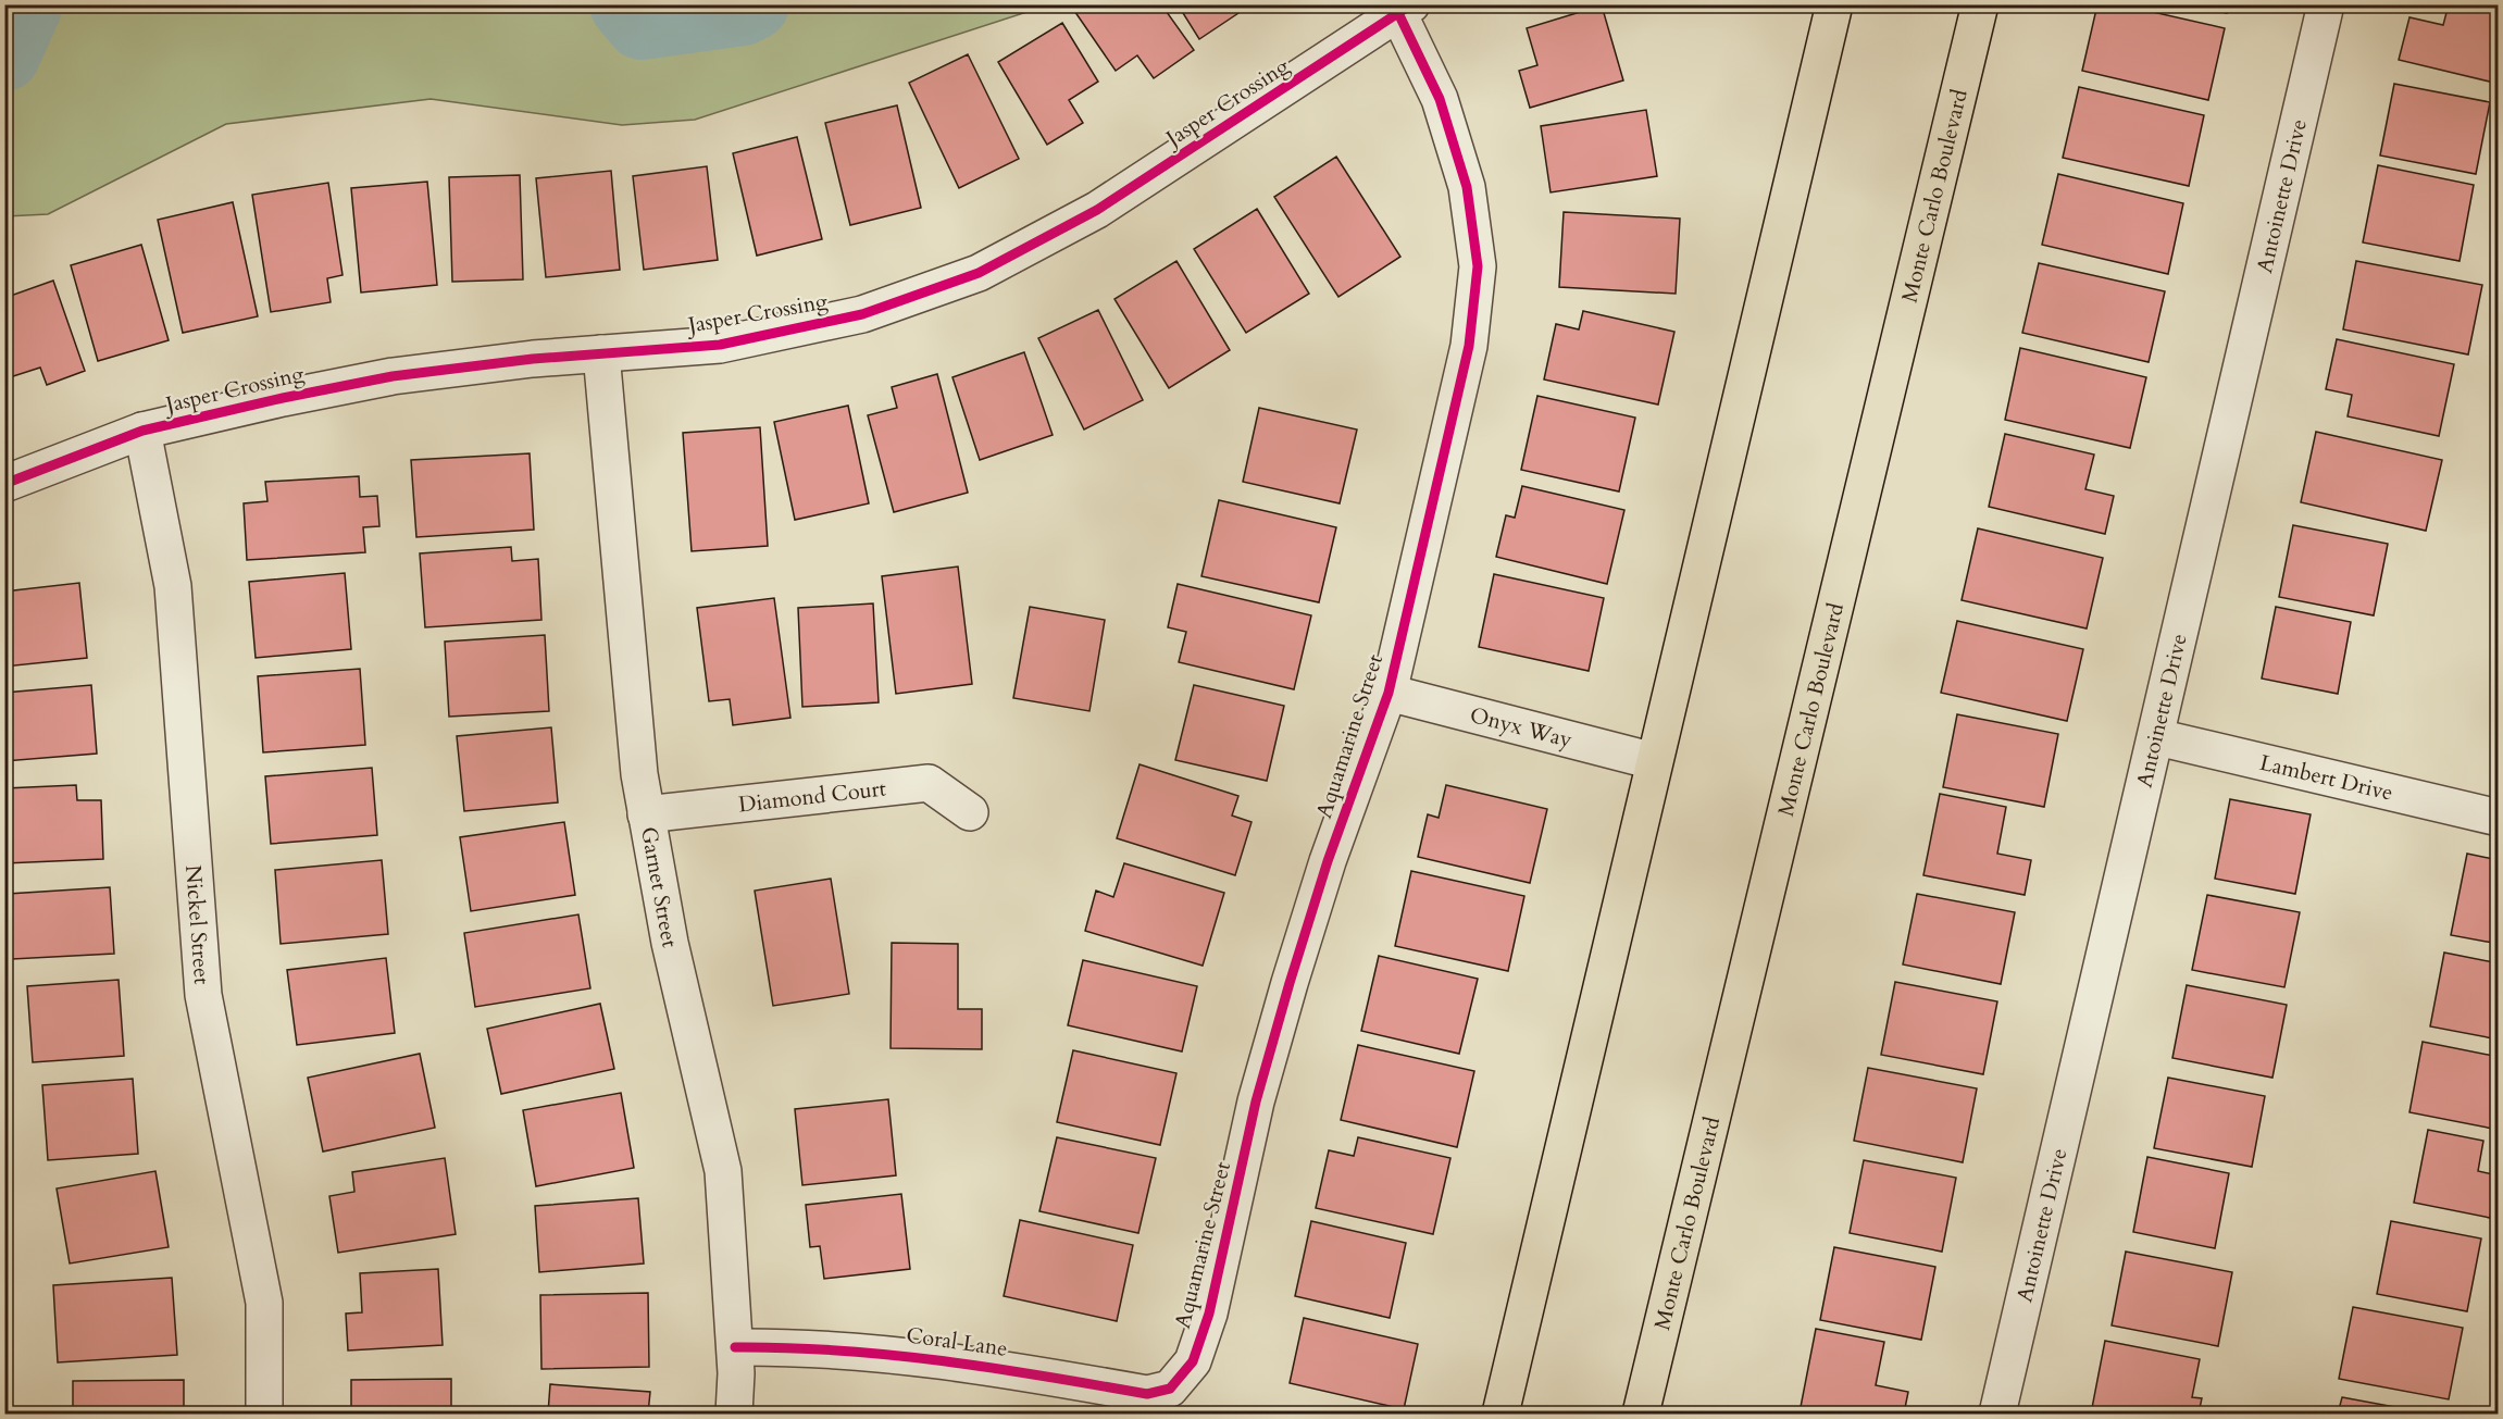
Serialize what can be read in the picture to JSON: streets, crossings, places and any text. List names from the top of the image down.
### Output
{
  "streets": {
    "main road": ["Monte Carlo Boulevard"],
    "street": [
      "Jasper Crossing",
      "Antoinette Drive",
      "Onyx Way",
      "Aquamarine Street",
      "Lambert Drive",
      "Diamond Court",
      "Garnet Street",
      "Nickel Street",
      "Coral Lane"
    ]
  },
  "crossings": [
    ["Jasper Crossing", "Aquamarine Street"],
    ["Jasper Crossing", "Garnet Street"],
    ["Jasper Crossing", "Nickel Street"],
    ["Antoinette Drive", "Lambert Drive"],
    ["Onyx Way", "Aquamarine Street"],
    ["Aquamarine Street", "Coral Lane"],
    ["Diamond Court", "Garnet Street"],
    ["Garnet Street", "Coral Lane"]
  ]
}
